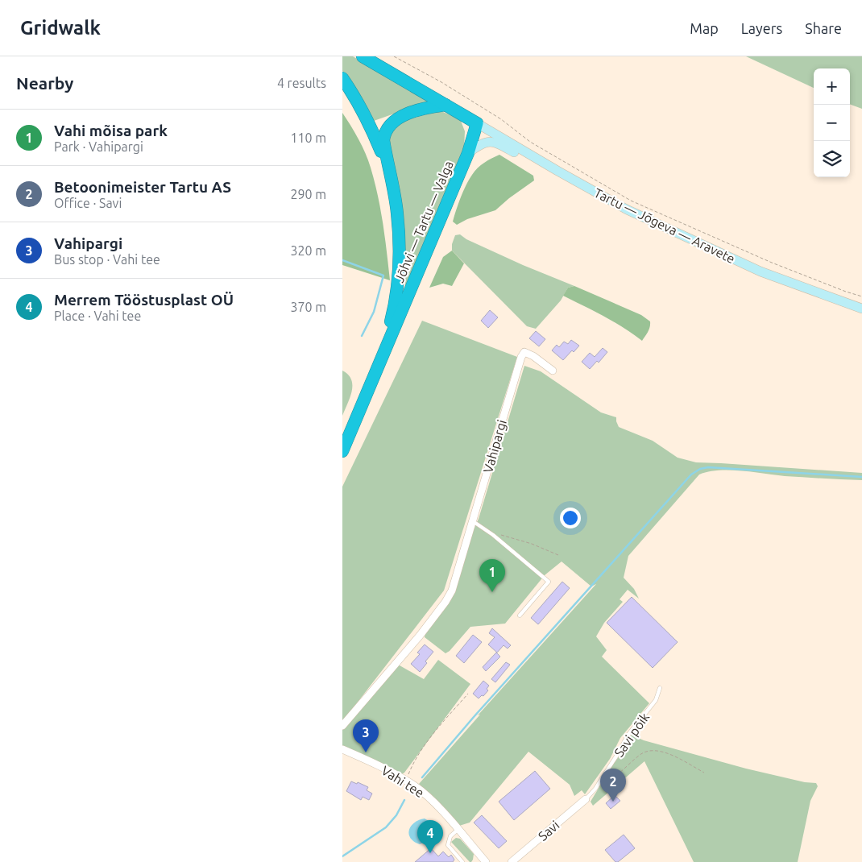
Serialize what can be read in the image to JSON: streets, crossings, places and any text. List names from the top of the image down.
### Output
{
  "streets": {
    "highway": ["Jõhvi — Tartu — Valga"],
    "main road": ["Tartu — Jõgeva — Aravete"],
    "street": ["Vahipargi", "Vahi tee", "Savi"],
    "lane": ["Savi põik"]
  },
  "crossings": [
    ["Jõhvi — Tartu — Valga", "Tartu — Jõgeva — Aravete"],
    ["Savi põik", "Savi"]
  ],
  "page": {
    "header": "Gridwalk",
    "nav": ["Map", "Layers", "Share"],
    "heading": ["Nearby", "4 results"],
    "map_buttons": ["+", "−"],
    "list": [
      {
        "mark": "1",
        "name": "Vahi mõisa park",
        "note": "Park · Vahipargi",
        "value": "110 m"
      },
      {
        "mark": "2",
        "name": "Betoonimeister Tartu AS",
        "note": "Office · Savi",
        "value": "290 m"
      },
      {
        "mark": "3",
        "name": "Vahipargi",
        "note": "Bus stop · Vahi tee",
        "value": "320 m"
      },
      {
        "mark": "4",
        "name": "Merrem Tööstusplast OÜ",
        "note": "Place · Vahi tee",
        "value": "370 m"
      }
    ],
    "pins": [
      "1",
      "3",
      "2",
      "4"
    ]
  }
}
